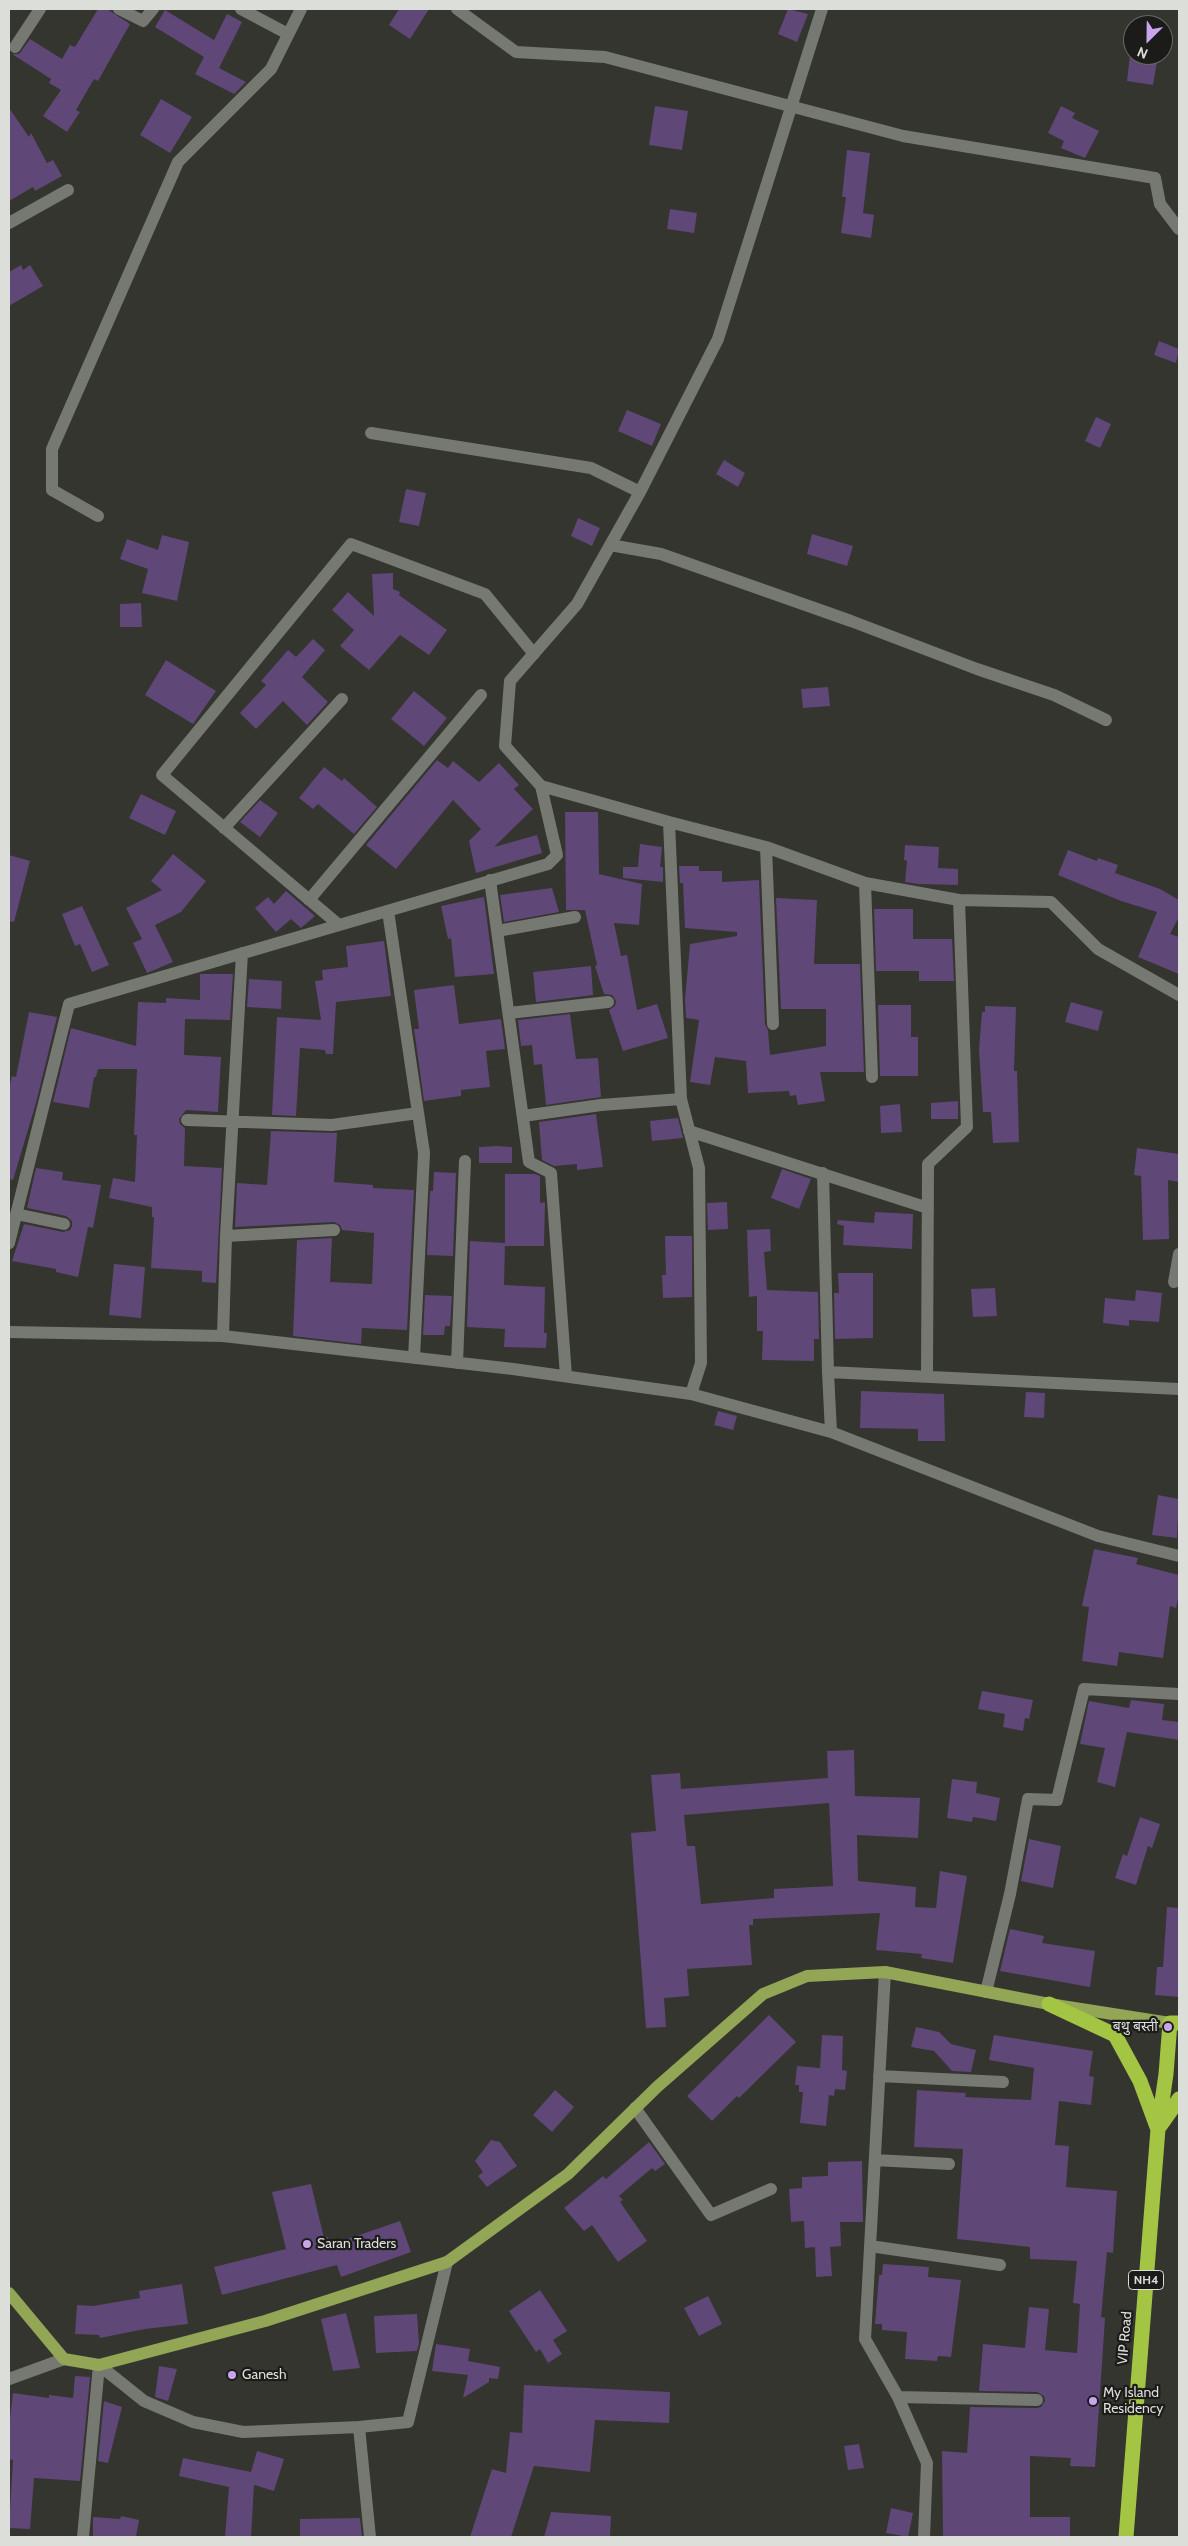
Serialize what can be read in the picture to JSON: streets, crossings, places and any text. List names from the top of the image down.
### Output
{
  "streets": {
    "highway": ["NH4", "VIP Road"]
  },
  "places": [
    "बथु बस्ती",
    "Saran Traders",
    "Ganesh",
    "My Island Residency"
  ],
  "north": "bottom left"
}
